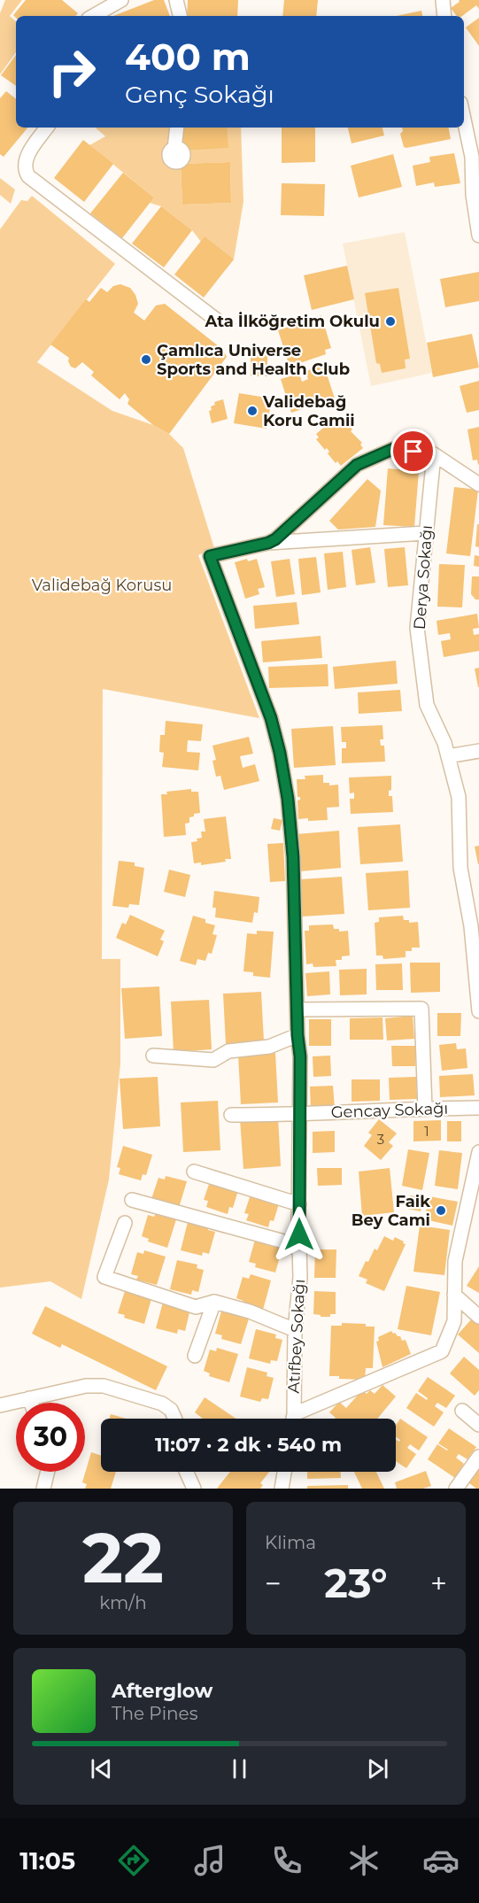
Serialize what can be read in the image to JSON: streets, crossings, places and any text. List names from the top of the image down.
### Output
{
  "streets": {
    "street": ["Derya Sokağı", "Gencay Sokağı", "Atıfbey Sokağı"]
  },
  "crossings": [
    ["Gencay Sokağı", "Atıfbey Sokağı"]
  ],
  "parks": ["Validebağ Korusu"],
  "places": [
    "Ata İlköğretim Okulu",
    "Çamlıca Universe Sports and Health Club",
    "Validebağ Koru Camii",
    "Faik Bey Cami"
  ],
  "house_numbers": ["1", "3"],
  "page": {
    "turn": ["400 m", "Genç Sokağı"],
    "limit": "30",
    "trip": "11:07 · 2 dk · 540 m",
    "tile": [
      ["22", "km/h"],
      "Klima"
    ],
    "heat": ["−", "23°", "+"],
    "song": ["Afterglow", "The Pines"],
    "tabs": "11:05"
  }
}
